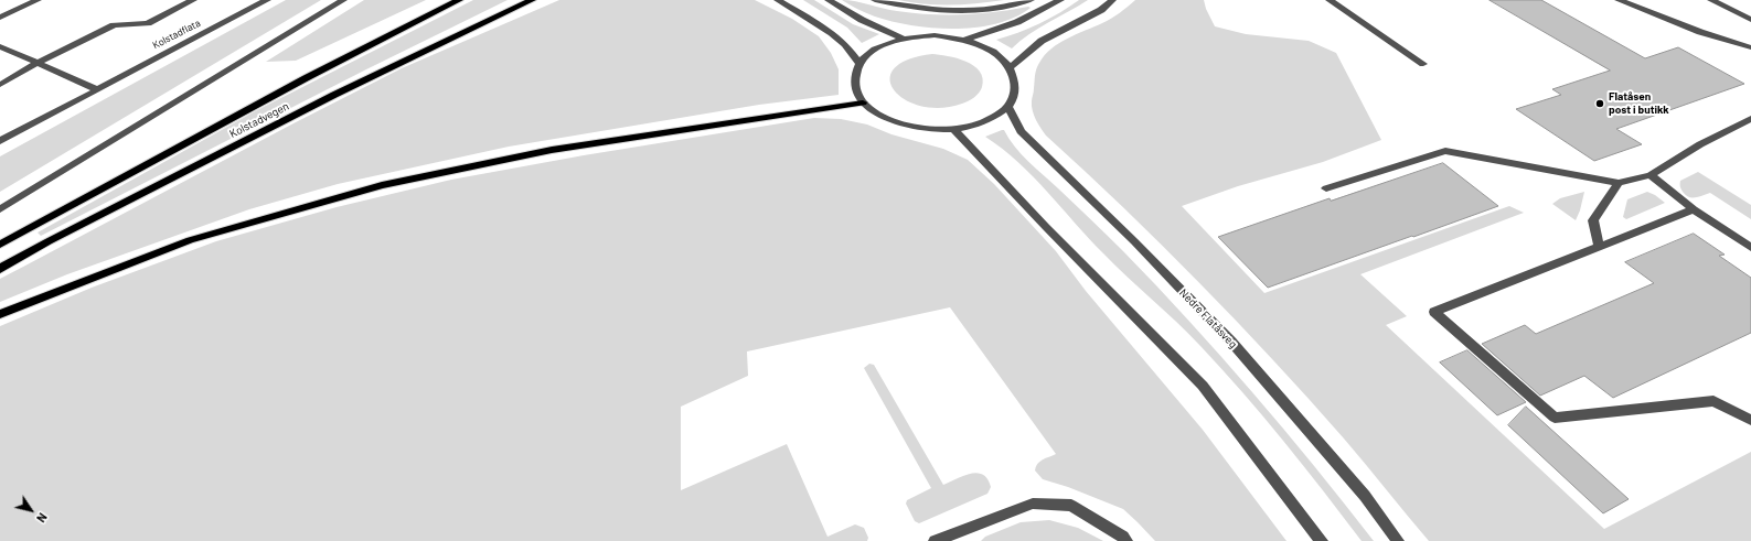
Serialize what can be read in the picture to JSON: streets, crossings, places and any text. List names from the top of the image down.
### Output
{
  "streets": {
    "main road": ["Kolstadvegen"],
    "street": ["Kolstadflata", "Nedre Flatåsveg"]
  },
  "places": ["Flatåsen post i butikk"],
  "north": "bottom right"
}
